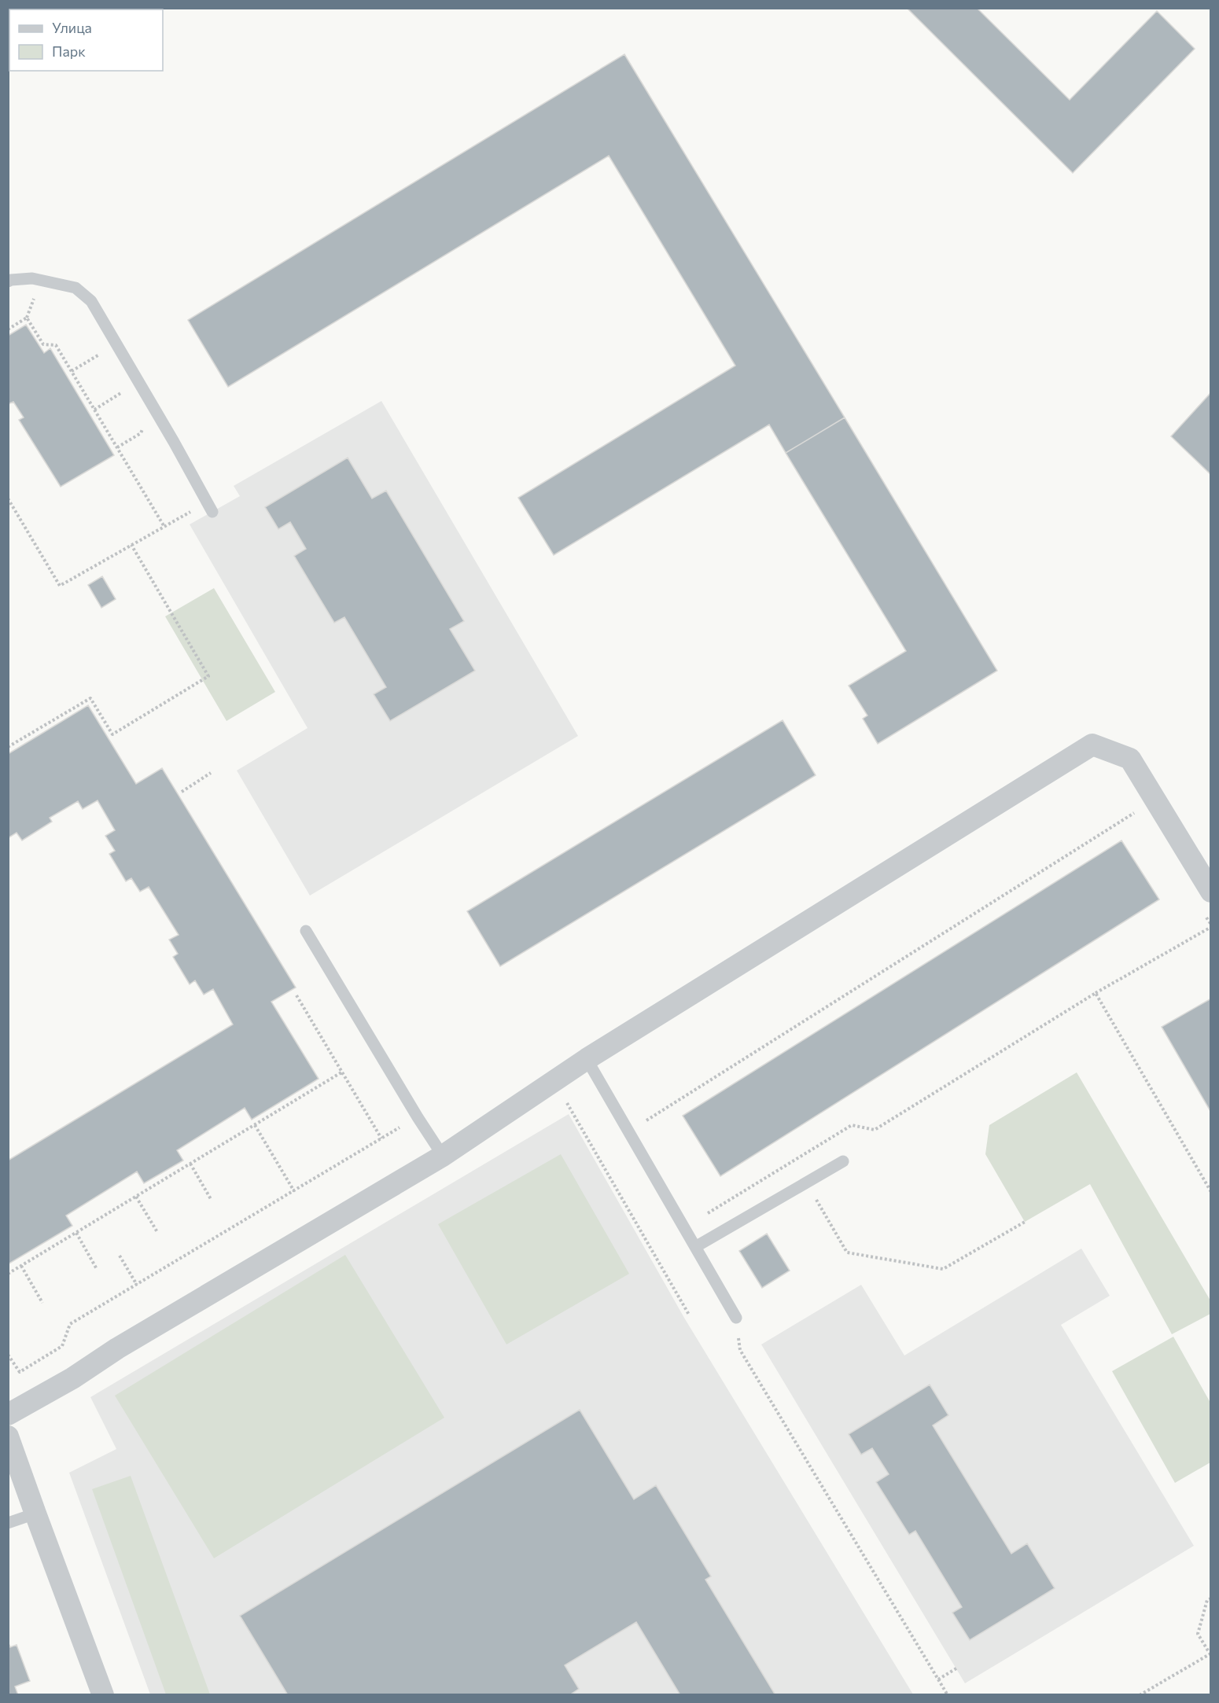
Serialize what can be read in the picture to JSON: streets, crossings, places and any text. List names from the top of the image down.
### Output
{
  "legend": ["Улица", "Парк"]
}
